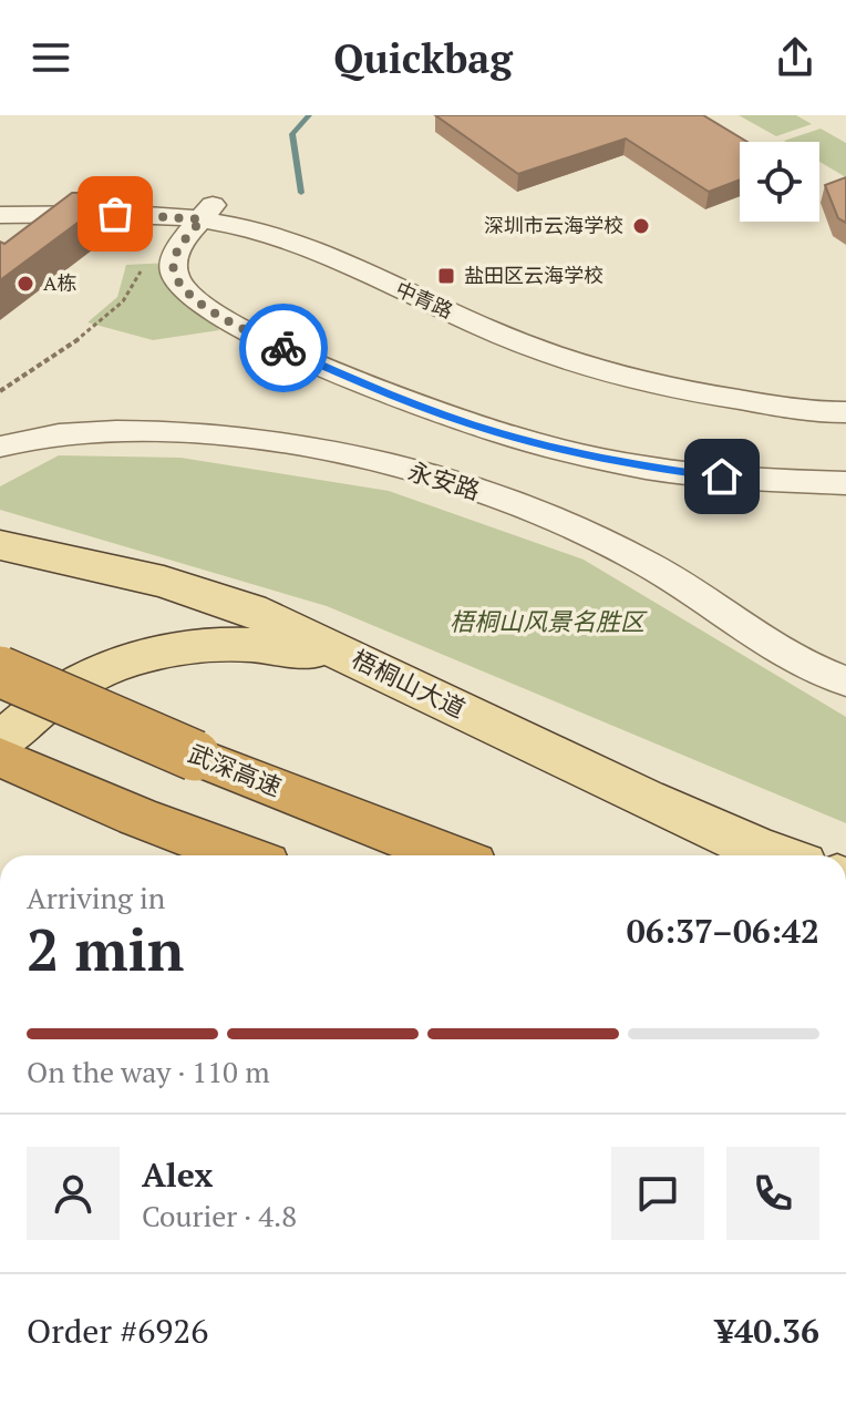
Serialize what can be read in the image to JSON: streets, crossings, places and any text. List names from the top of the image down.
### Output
{
  "streets": {
    "highway": ["武深高速"],
    "main road": ["梧桐山大道"],
    "street": ["中青路", "永安路"]
  },
  "parks": ["梧桐山风景名胜区"],
  "places": {
    "other": ["深圳市云海学校", "A栋"],
    "transit": ["盐田区云海学校"]
  },
  "page": {
    "header": "Quickbag",
    "heading": ["2 min", "Arriving in", "06:37–06:42"],
    "panel": [
      "Alex",
      "Courier · 4.8",
      "Order #6926",
      "¥40.36"
    ],
    "bar": "On the way · 110 m"
  }
}
